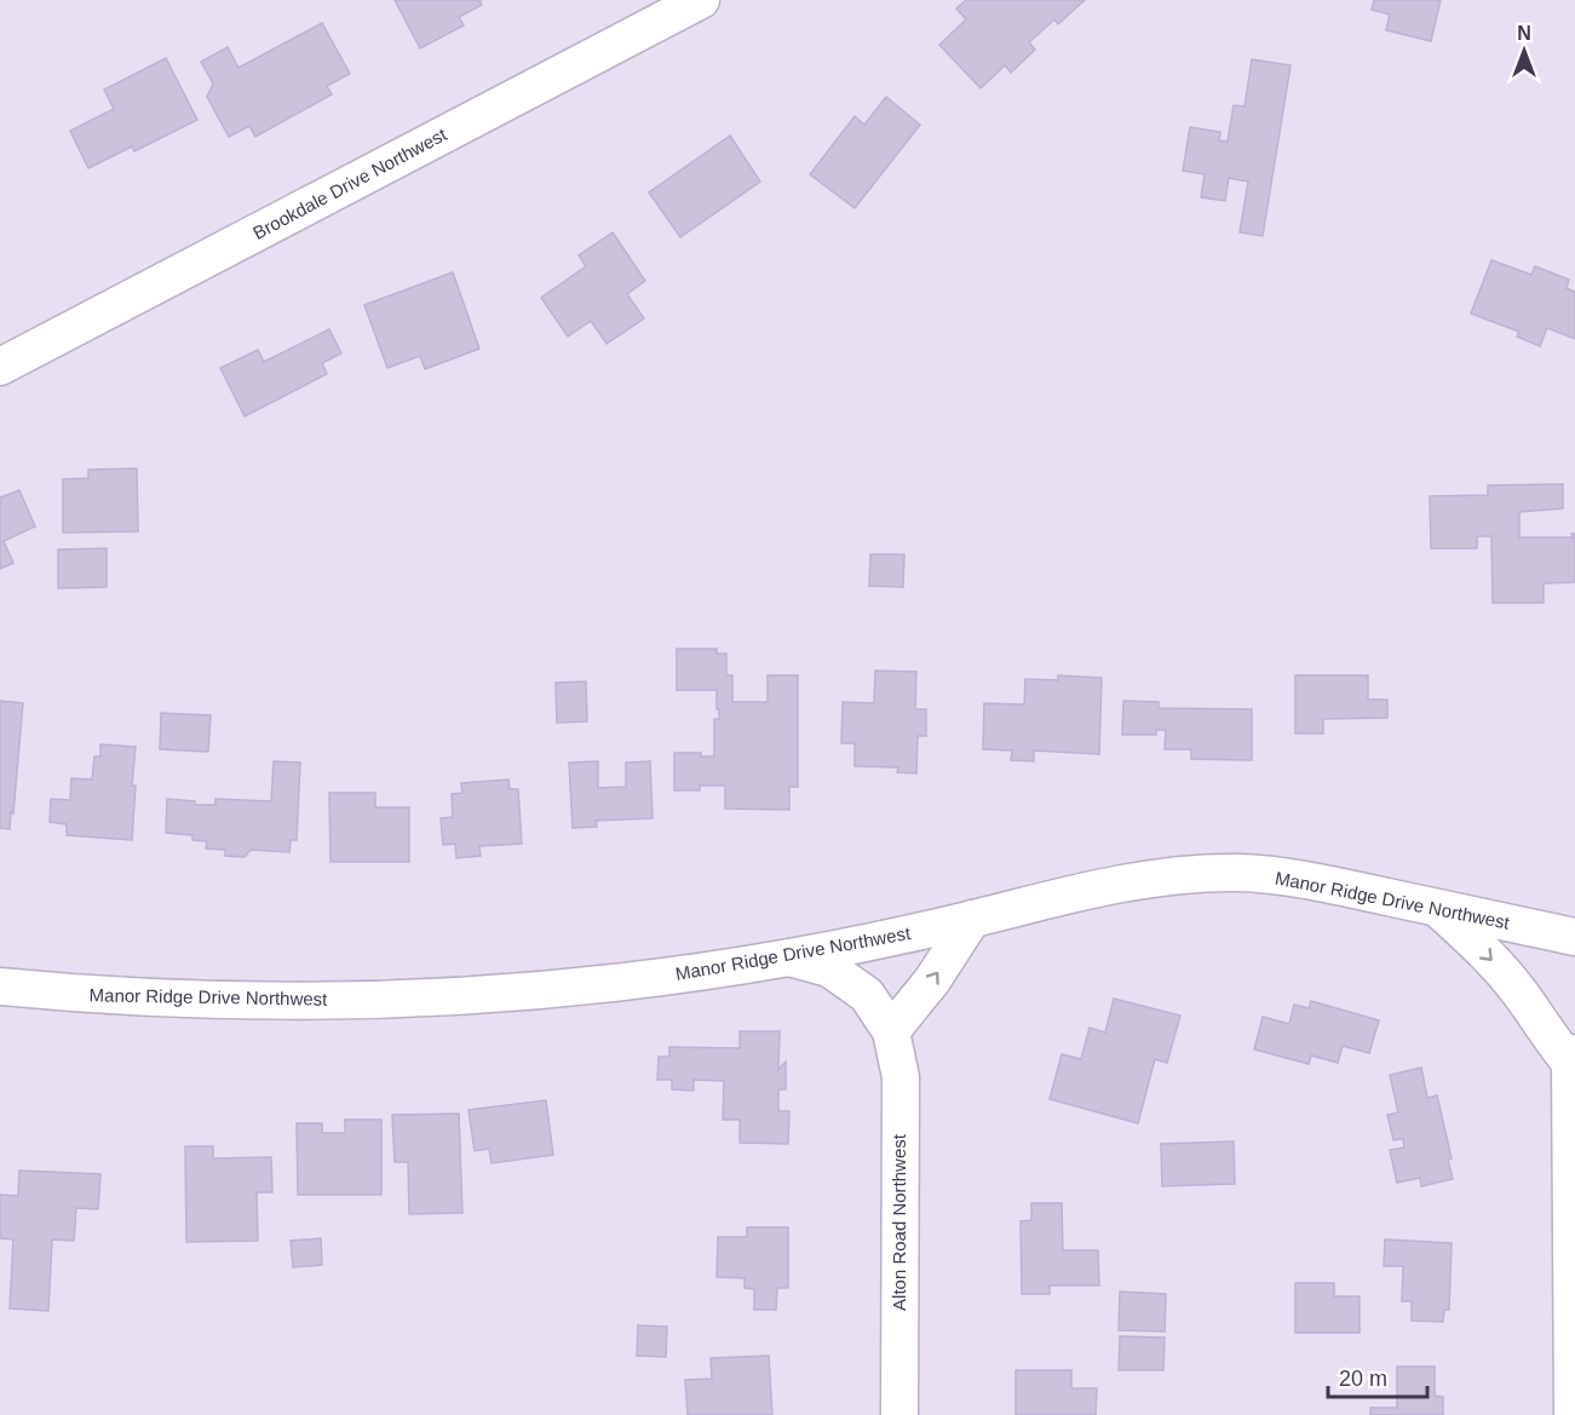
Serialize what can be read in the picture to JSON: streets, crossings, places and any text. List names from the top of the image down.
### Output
{
  "streets": {
    "street": ["Brookdale Drive Northwest", "Manor Ridge Drive Northwest", "Alton Road Northwest"]
  },
  "crossings": [
    ["Manor Ridge Drive Northwest", "Alton Road Northwest"]
  ],
  "scale_bar": "20 m",
  "north": "top"
}
